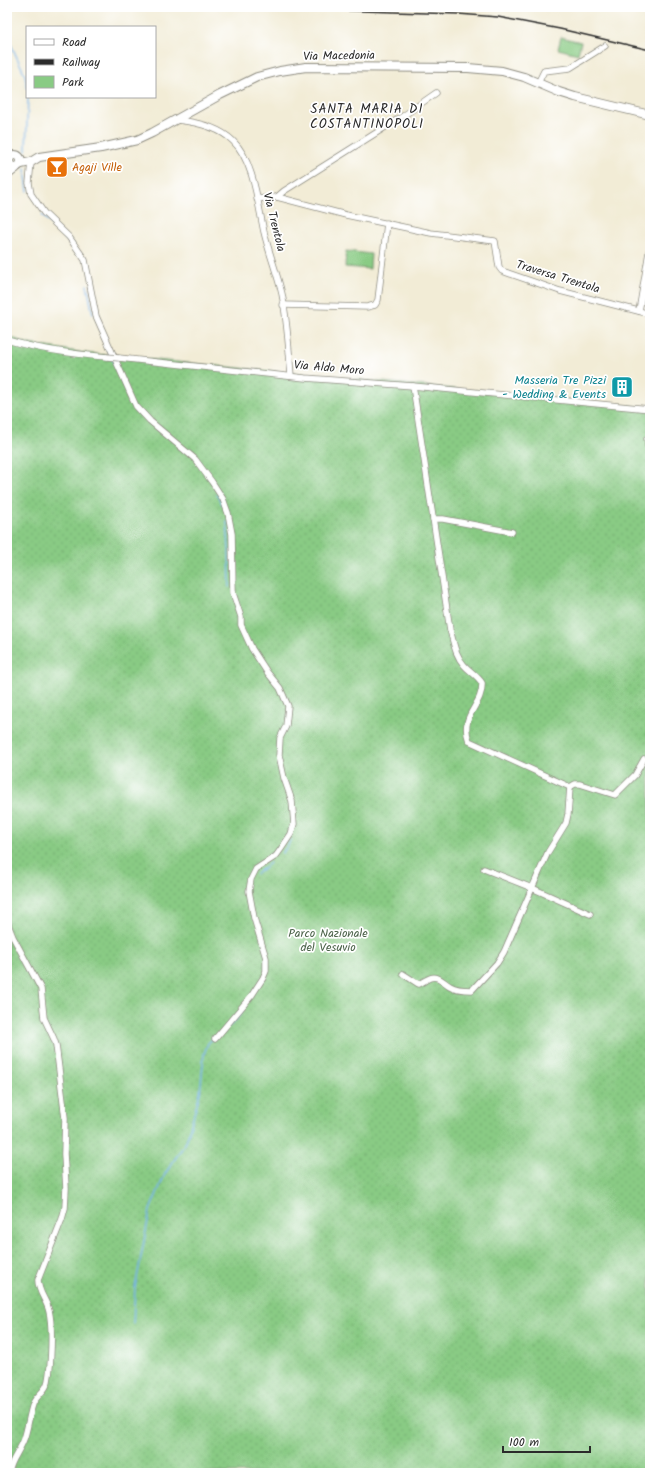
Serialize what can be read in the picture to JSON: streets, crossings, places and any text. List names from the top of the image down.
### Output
{
  "streets": {
    "main road": ["Via Macedonia"],
    "street": ["Via Trentola", "Traversa Trentola", "Via Aldo Moro"]
  },
  "crossings": [
    ["Via Macedonia", "Via Trentola"],
    ["Via Trentola", "Traversa Trentola"],
    ["Via Trentola", "Via Aldo Moro"]
  ],
  "districts": ["SANTA MARIA DI COSTANTINOPOLI"],
  "parks": ["Parco Nazionale del Vesuvio"],
  "places": {
    "bar": ["Agaji Ville"],
    "building": ["Masseria Tre Pizzi - Wedding & Events"]
  },
  "legend": ["Road", "Railway", "Park"],
  "scale_bar": "100 m"
}
